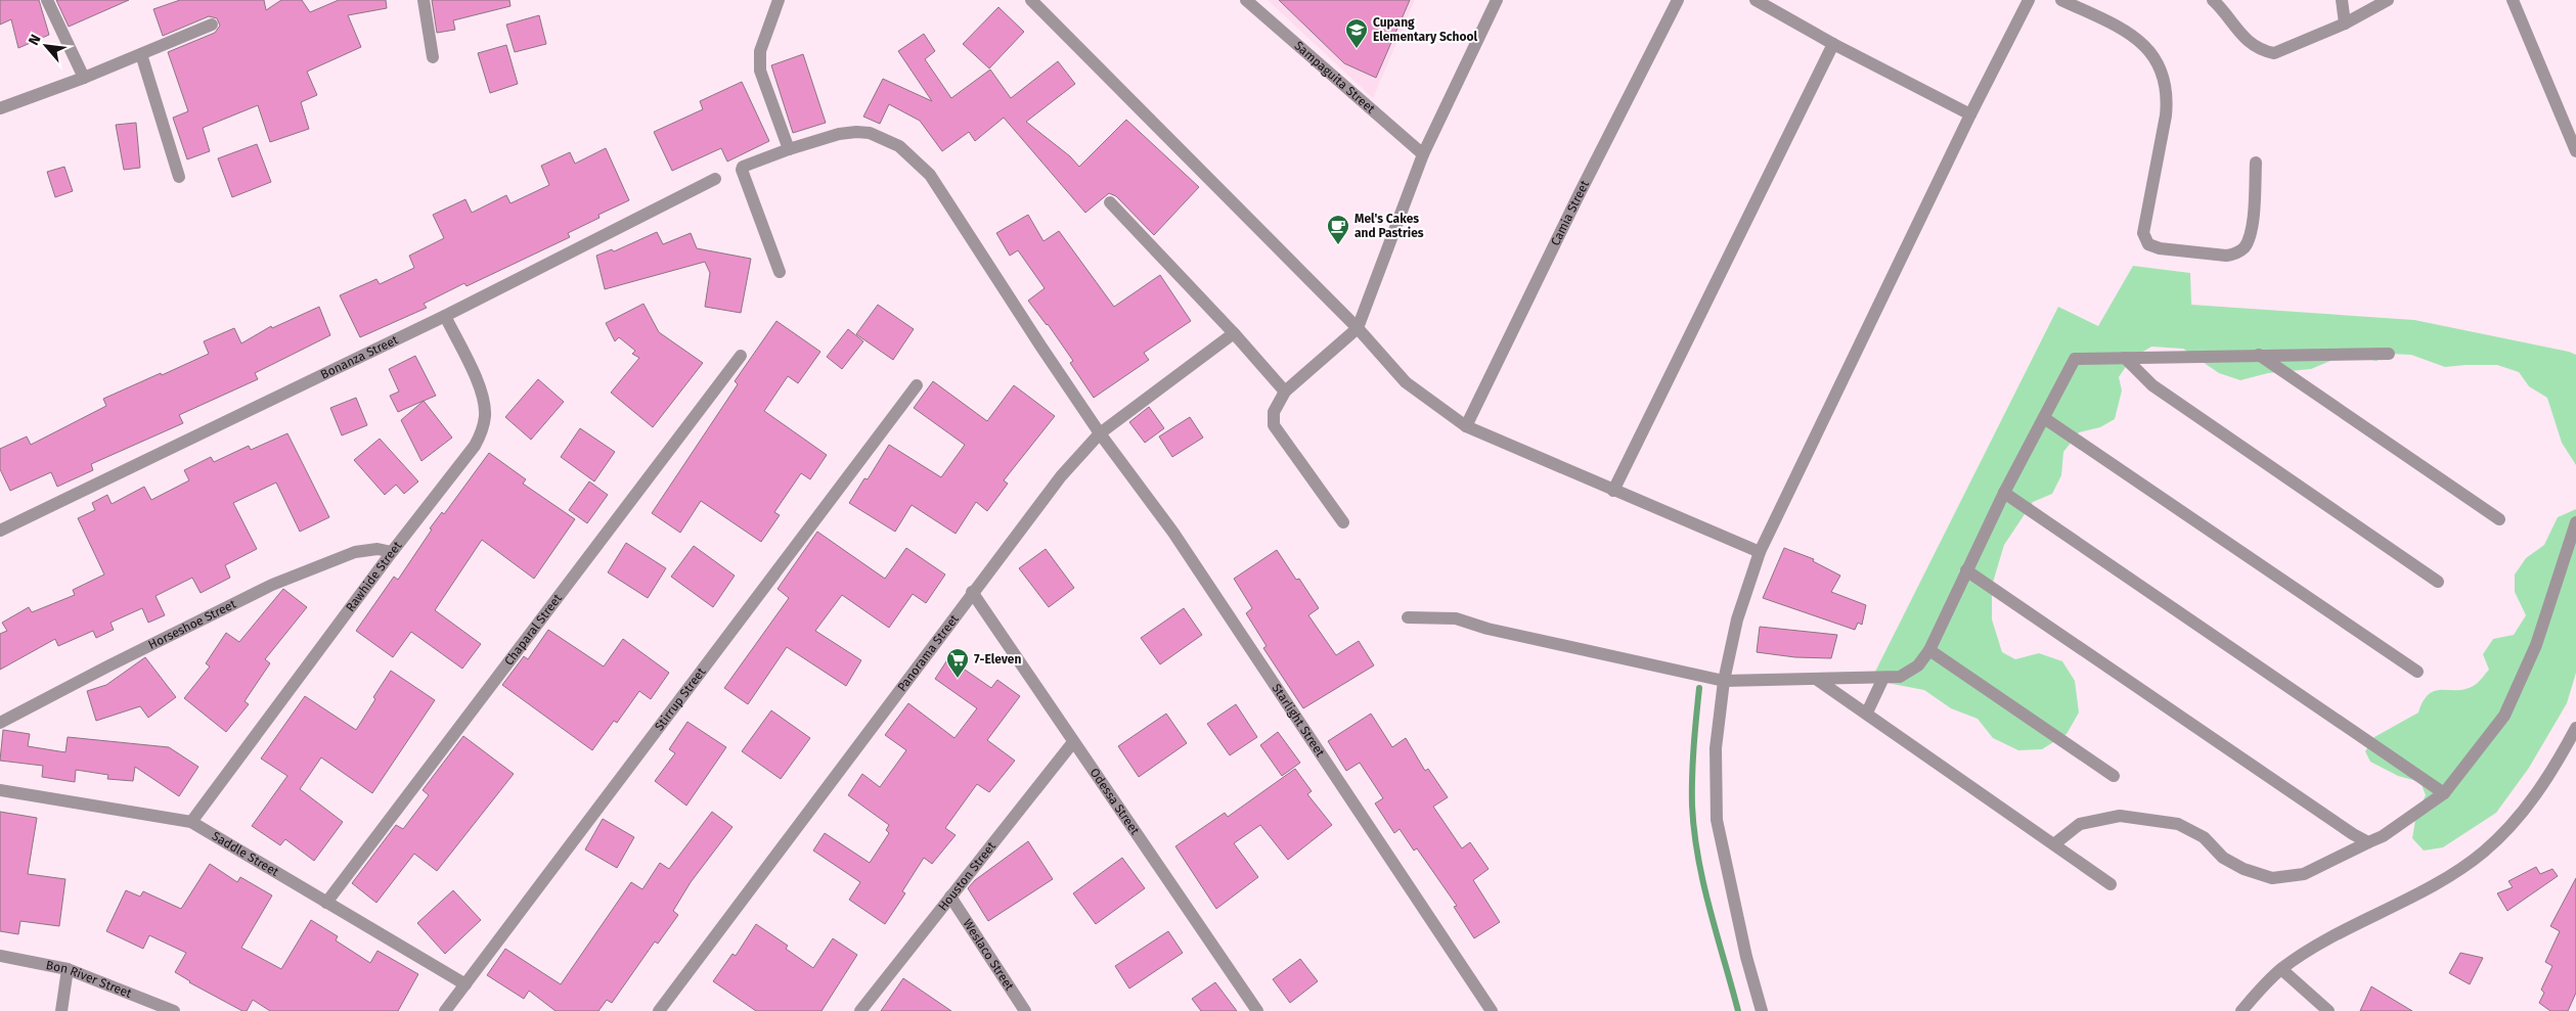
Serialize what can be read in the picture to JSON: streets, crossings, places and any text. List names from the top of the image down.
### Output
{
  "streets": {
    "street": [
      "Sampaguita Street",
      "Camia Street",
      "Bonanza Street",
      "Rawhide Street",
      "Horseshoe Street",
      "Chaparal Street",
      "Panorama Street",
      "Stirrup Street",
      "Starlight Street",
      "Odessa Street",
      "Saddle Street",
      "Houston Street",
      "Weslaco Street",
      "Bon River Street"
    ]
  },
  "crossings": [
    ["Bonanza Street", "Rawhide Street"],
    ["Rawhide Street", "Horseshoe Street"],
    ["Rawhide Street", "Saddle Street"],
    ["Chaparal Street", "Saddle Street"],
    ["Panorama Street", "Starlight Street"],
    ["Panorama Street", "Odessa Street"],
    ["Stirrup Street", "Saddle Street"],
    ["Odessa Street", "Houston Street"],
    ["Houston Street", "Weslaco Street"]
  ],
  "places": {
    "school or university": ["Cupang Elementary School"],
    "cafe": ["Mel's Cakes and Pastries"],
    "supermarket": ["7-Eleven"]
  },
  "north": "top left"
}
